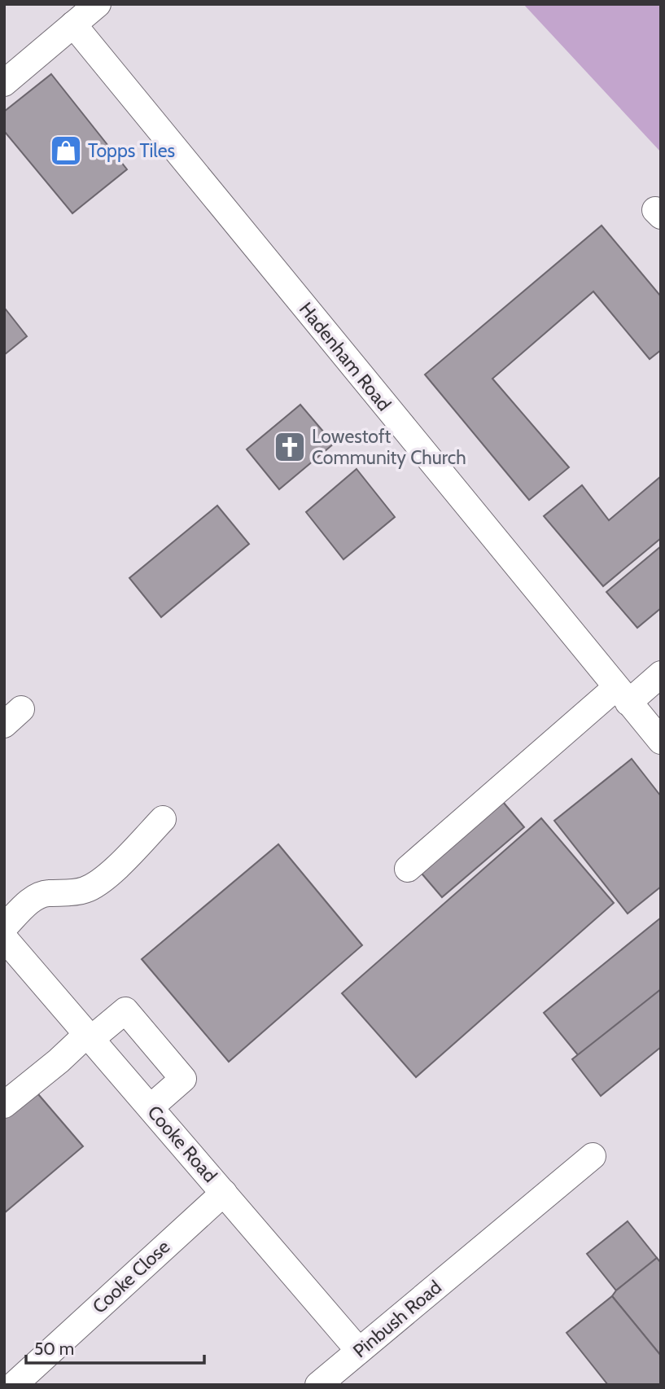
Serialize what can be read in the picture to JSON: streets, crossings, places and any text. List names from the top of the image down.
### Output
{
  "streets": {
    "street": [
      "Hadenham Road",
      "Cooke Road",
      "Cooke Close",
      "Pinbush Road"
    ]
  },
  "crossings": [
    ["Cooke Road", "Cooke Close"],
    ["Cooke Road", "Pinbush Road"]
  ],
  "places": {
    "shop": ["Topps Tiles"],
    "church": ["Lowestoft Community Church"]
  },
  "scale_bar": "50 m"
}
